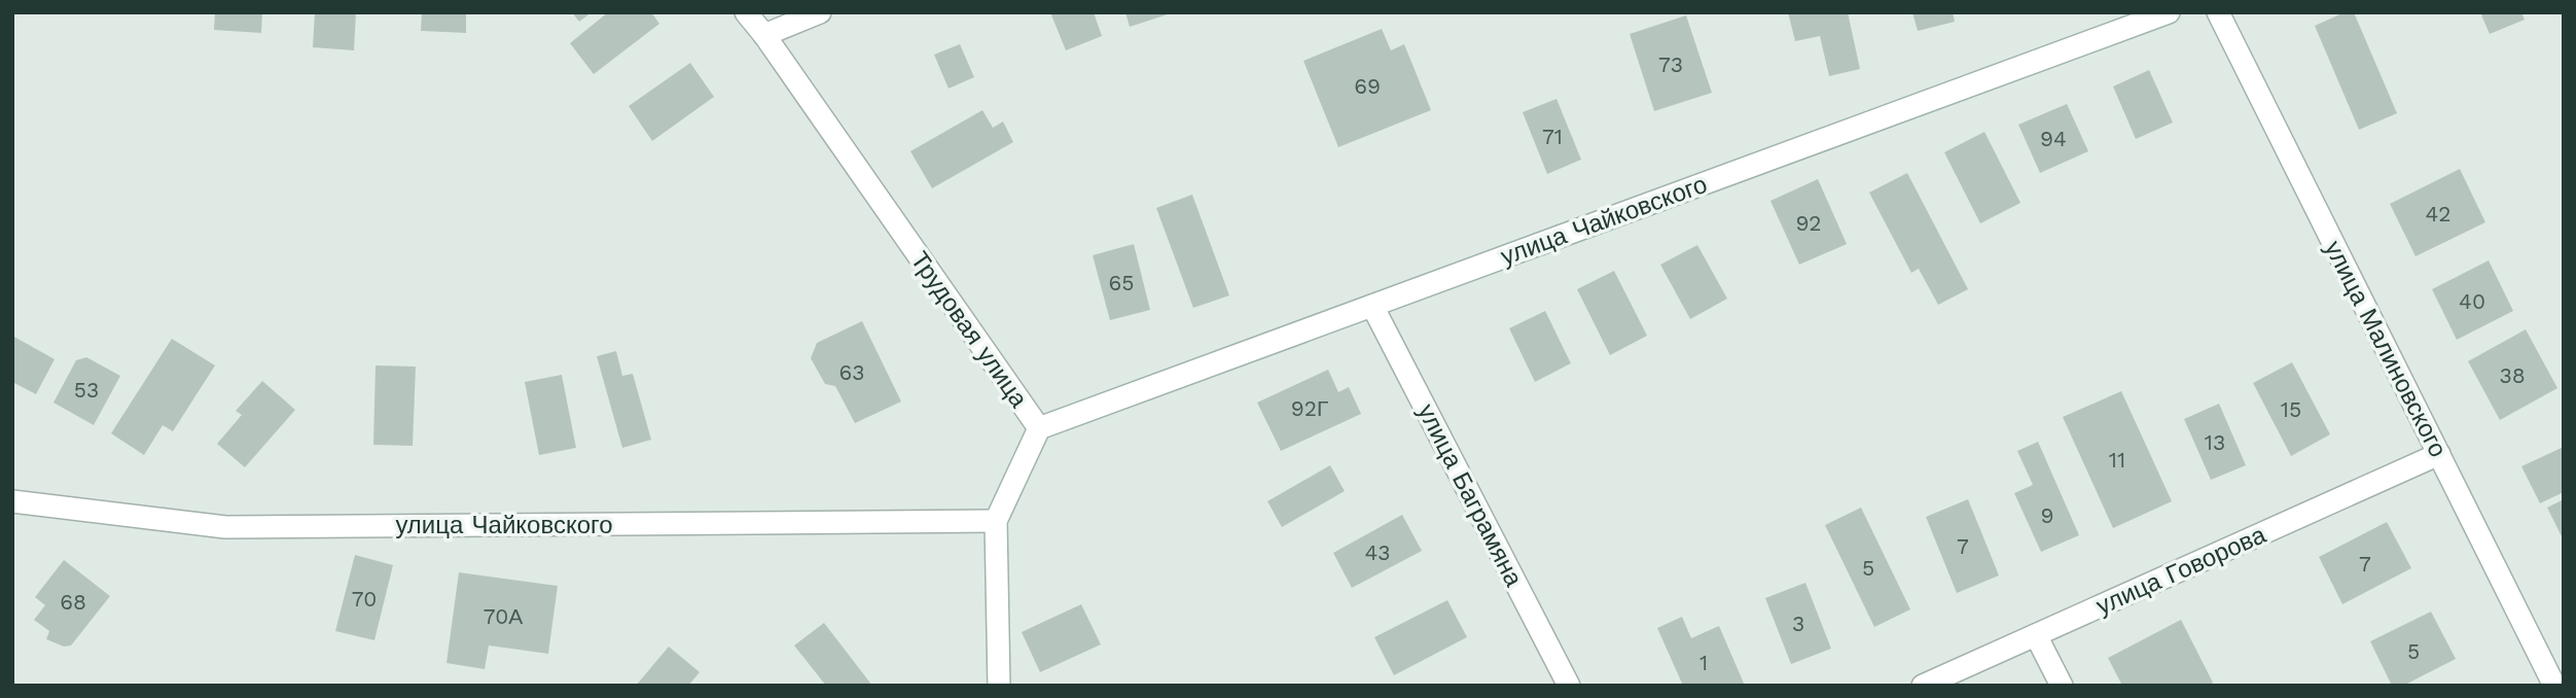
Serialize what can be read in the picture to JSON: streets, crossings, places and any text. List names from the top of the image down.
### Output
{
  "streets": {
    "street": [
      "улица Чайковского",
      "Трудовая улица",
      "улица Малиновского",
      "улица Баграмяна",
      "улица Говорова"
    ]
  },
  "crossings": [
    ["улица Чайковского", "Трудовая улица"],
    ["улица Чайковского", "улица Баграмяна"],
    ["улица Малиновского", "улица Говорова"]
  ],
  "house_numbers": [
    "73",
    "69",
    "71",
    "94",
    "42",
    "92",
    "65",
    "40",
    "63",
    "38",
    "53",
    "92Г",
    "15",
    "13",
    "11",
    "9",
    "7",
    "43",
    "7",
    "5",
    "70",
    "68",
    "70А",
    "3",
    "5",
    "1"
  ]
}
